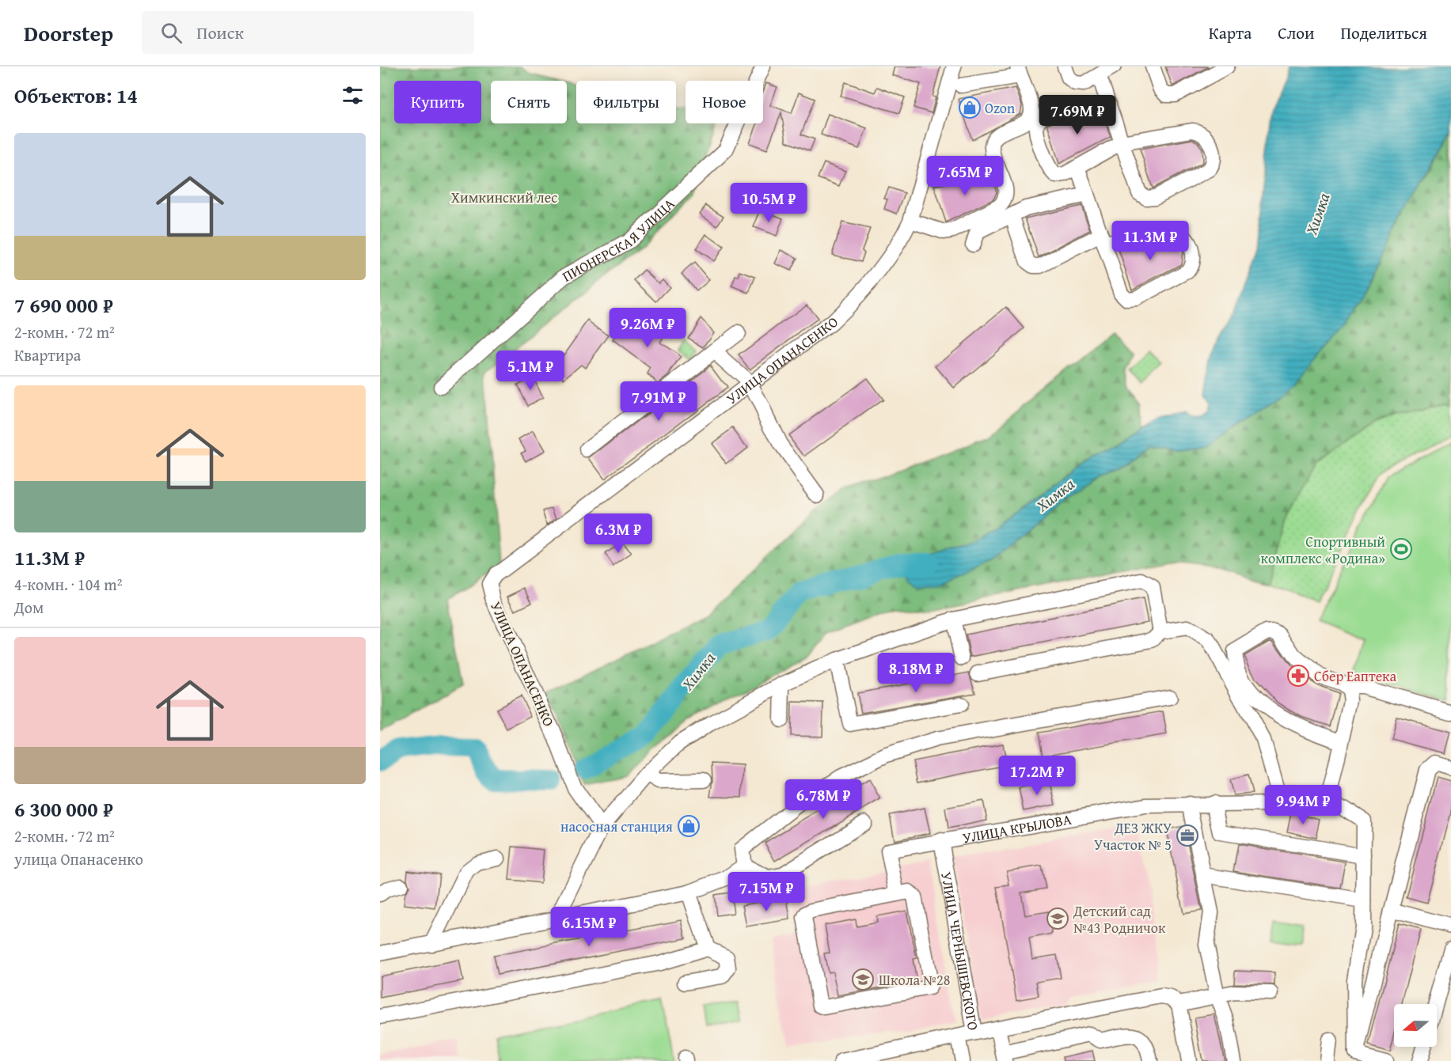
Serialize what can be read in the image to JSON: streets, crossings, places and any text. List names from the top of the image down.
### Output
{
  "streets": {
    "street": [
      "ПИОНЕРСКАЯ УЛИЦА",
      "УЛИЦА ОПАНАСЕНКО",
      "УЛИЦА КРЫЛОВА",
      "УЛИЦА ЧЕРНЫШЕВСКОГО"
    ]
  },
  "crossings": [
    ["УЛИЦА КРЫЛОВА", "УЛИЦА ЧЕРНЫШЕВСКОГО"]
  ],
  "water": ["Химка"],
  "parks": ["Химкинский лес"],
  "places": {
    "shop": ["Ozon", "насосная станция"],
    "sports": ["Спортивный комплекс «Родина»"],
    "pharmacy": ["Сбер Еаптека"],
    "office": ["ДЕЗ ЖКУ Участок № 5"],
    "school or university": ["Детский сад №43 Родничок", "Школа №28"]
  },
  "north": "left",
  "page": {
    "header": "Doorstep",
    "search": "Поиск",
    "nav": ["Карта", "Слои", "Поделиться"],
    "heading": "Объектов: 14",
    "chip": [
      "Купить",
      "Снять",
      "Фильтры",
      "Новое"
    ],
    "price": [
      "7.69M ₽",
      "7.65M ₽",
      "10.5M ₽",
      "11.3M ₽",
      "9.26M ₽",
      "5.1M ₽",
      "7.91M ₽",
      "6.3M ₽",
      "8.18M ₽",
      "17.2M ₽",
      "6.78M ₽",
      "9.94M ₽",
      "7.15M ₽",
      "6.15M ₽"
    ],
    "list": [
      {
        "name": "7 690 000 ₽",
        "note": "2-комн. · 72 m² · Квартира"
      },
      {
        "name": "11.3M ₽",
        "note": "4-комн. · 104 m² · Дом"
      },
      {
        "name": "6 300 000 ₽",
        "note": "2-комн. · 72 m² · улица Опанасенко"
      }
    ]
  }
}
